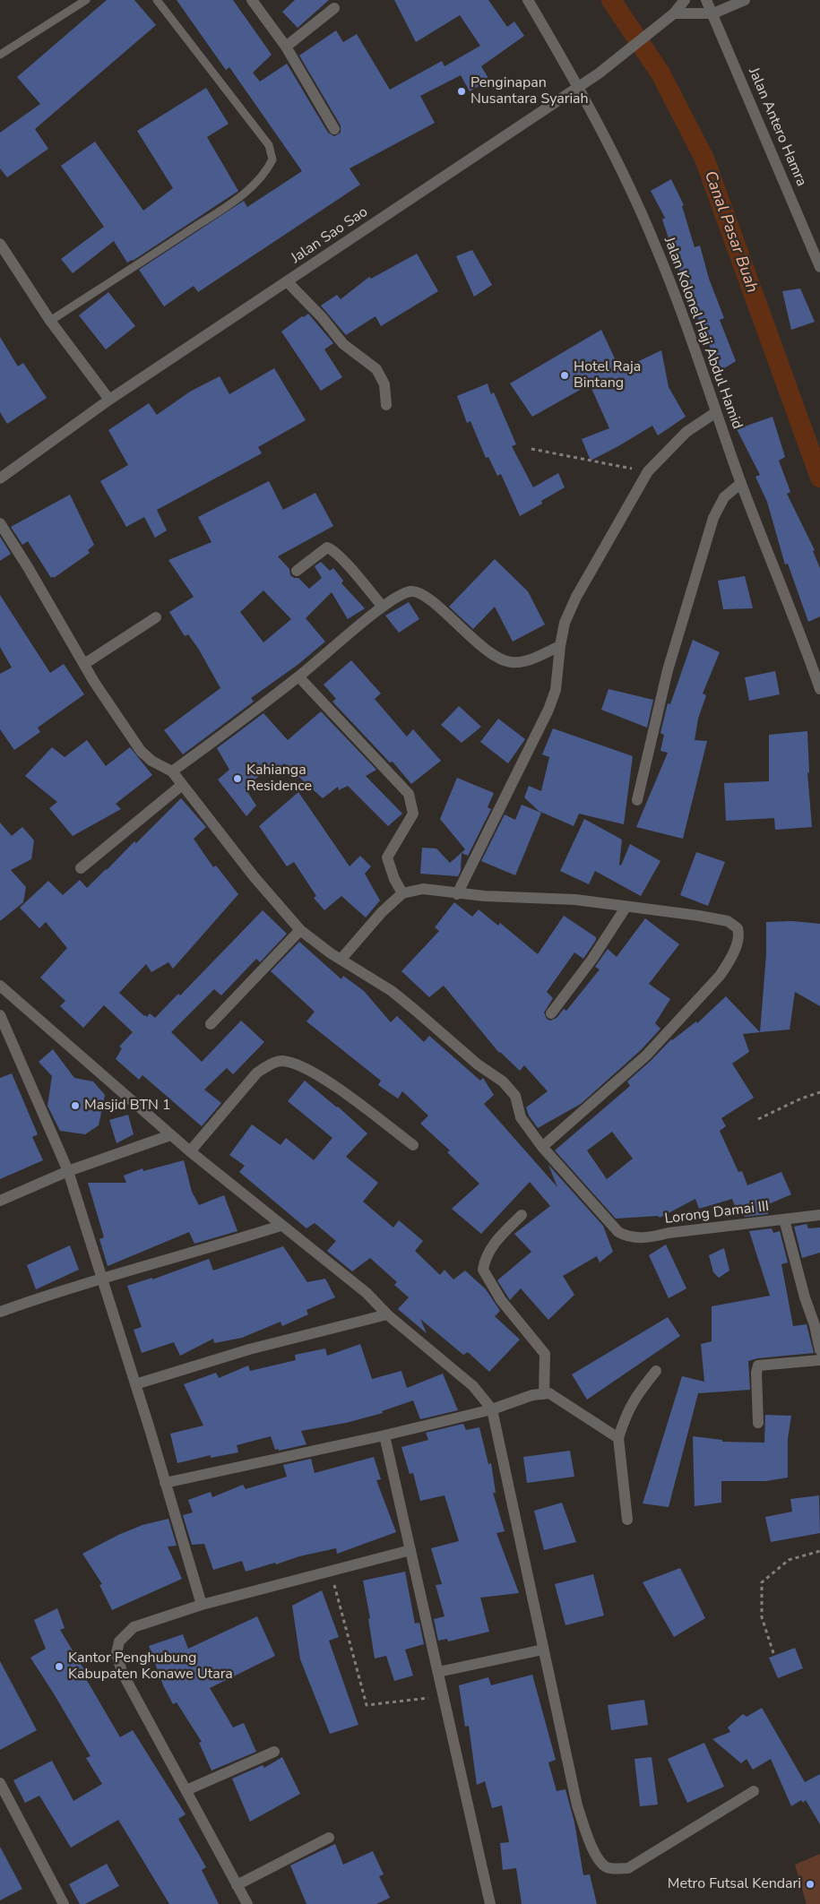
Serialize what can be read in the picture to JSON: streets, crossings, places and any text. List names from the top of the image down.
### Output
{
  "streets": {
    "street": [
      "Jalan Antero Hamra",
      "Jalan Sao Sao",
      "Jalan Kolonel Haji Abdul Hamid",
      "Lorong Damai III"
    ]
  },
  "crossings": [
    ["Jalan Sao Sao", "Jalan Kolonel Haji Abdul Hamid"]
  ],
  "water": ["Canal Pasar Buah"],
  "places": [
    "Penginapan Nusantara Syariah",
    "Hotel Raja Bintang",
    "Kahianga Residence",
    "Masjid BTN 1",
    "Kantor Penghubung Kabupaten Konawe Utara",
    "Metro Futsal Kendari"
  ]
}
